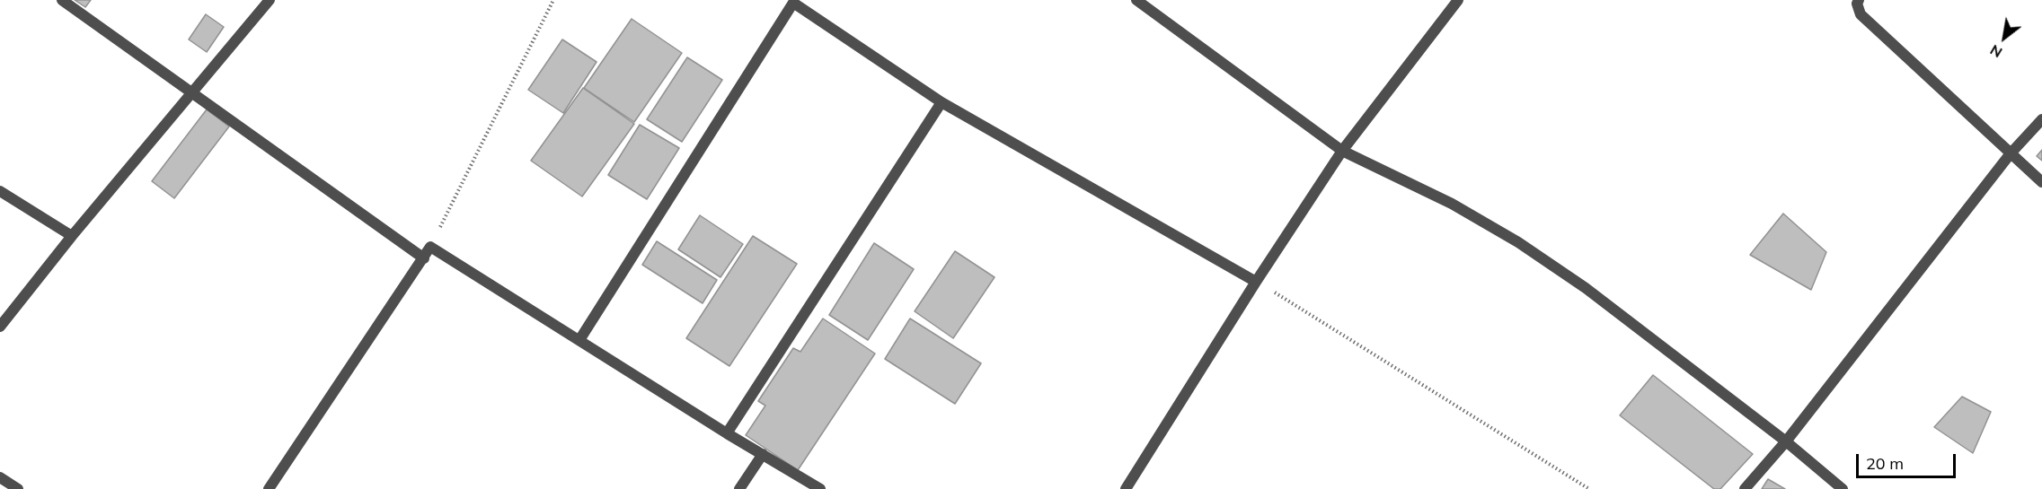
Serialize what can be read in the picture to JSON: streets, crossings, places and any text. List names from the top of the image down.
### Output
{
  "scale_bar": "20 m",
  "north": "bottom left"
}
